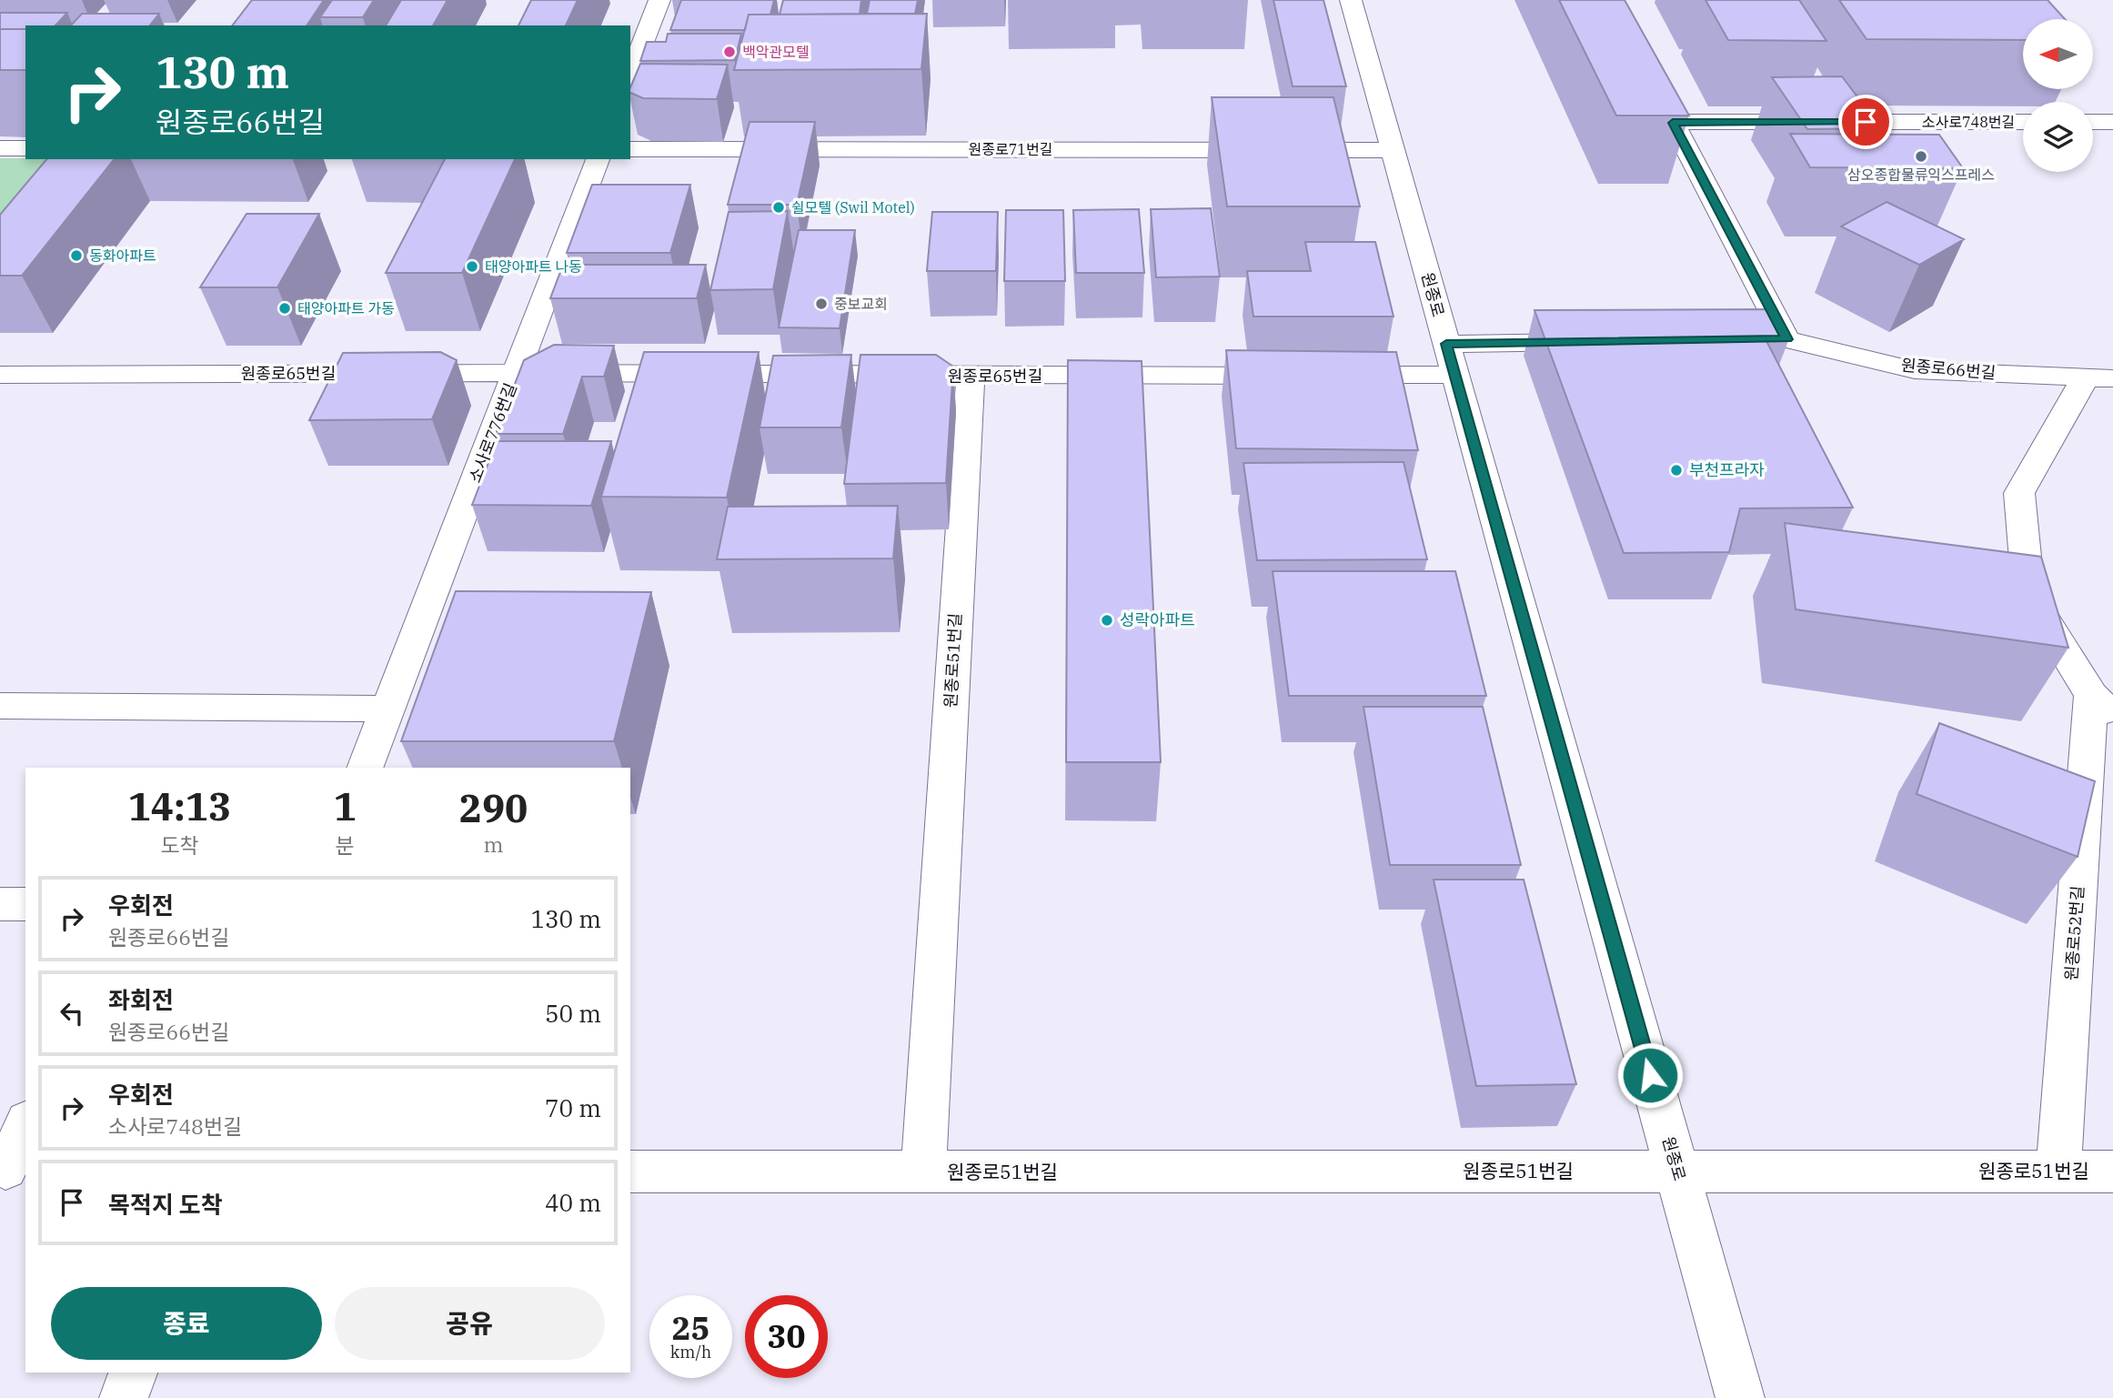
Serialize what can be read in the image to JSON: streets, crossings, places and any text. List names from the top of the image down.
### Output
{
  "streets": {
    "street": [
      "소사로748번길",
      "원종로71번길",
      "원종로",
      "원종로66번길",
      "원종로65번길",
      "소사로776번길",
      "원종로51번길",
      "원종로52번길"
    ]
  },
  "crossings": [
    ["원종로71번길", "원종로"],
    ["원종로", "원종로51번길"],
    ["원종로66번길", "원종로52번길"],
    ["원종로65번길", "소사로776번길"],
    ["원종로65번길", "원종로51번길"],
    ["원종로51번길", "원종로52번길"]
  ],
  "places": [
    "백악관모텔",
    "삼오종합물류익스프레스",
    "쉴모텔 (Swil Motel)",
    "동화아파트",
    "태양아파트 나동",
    "중보교회",
    "태양아파트 가동",
    "부천프라자",
    "성락아파트"
  ],
  "north": "left",
  "page": {
    "turn": ["130 m", "원종로66번길"],
    "eta": [
      "14:13",
      "도착",
      "1",
      "분",
      "290",
      "m"
    ],
    "list": [
      {
        "name": "우회전",
        "note": "원종로66번길",
        "value": "130 m"
      },
      {
        "name": "좌회전",
        "note": "원종로66번길",
        "value": "50 m"
      },
      {
        "name": "우회전",
        "note": "소사로748번길",
        "value": "70 m"
      },
      {
        "name": "목적지 도착",
        "value": "40 m"
      }
    ],
    "buttons": ["종료", "공유"],
    "speed": "25 km/h",
    "limit": "30"
  }
}
